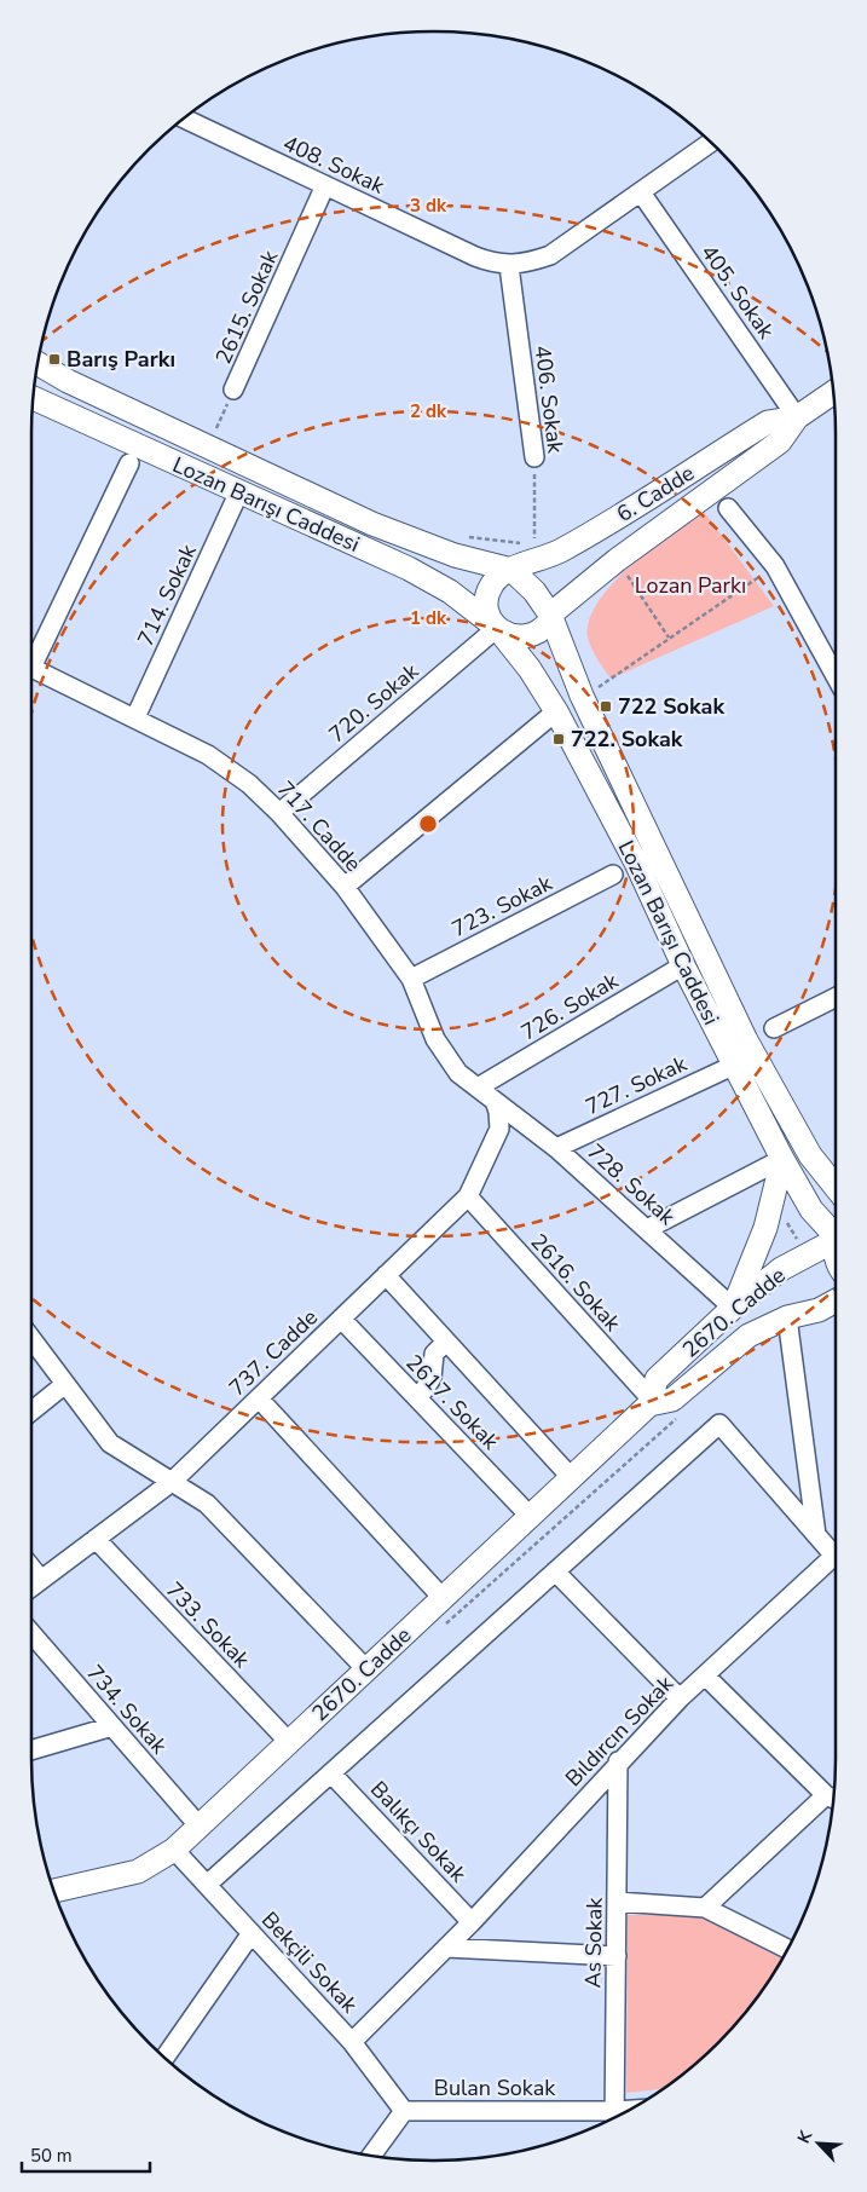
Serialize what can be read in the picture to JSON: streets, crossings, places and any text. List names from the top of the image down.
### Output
{
  "streets": {
    "main road": ["6. Cadde", "Lozan Barışı Caddesi", "2670. Cadde"],
    "street": [
      "408. Sokak",
      "405. Sokak",
      "2615. Sokak",
      "406. Sokak",
      "714. Sokak",
      "720. Sokak",
      "717. Cadde",
      "723. Sokak",
      "726. Sokak",
      "727. Sokak",
      "728. Sokak",
      "2616. Sokak",
      "737. Cadde",
      "2617. Sokak",
      "733. Sokak",
      "734. Sokak",
      "Bıldırcın Sokak",
      "Balıkçı Sokak",
      "As Sokak",
      "Bekçili Sokak",
      "Bulan Sokak"
    ]
  },
  "crossings": [
    ["408. Sokak", "2615. Sokak"],
    ["408. Sokak", "406. Sokak"],
    ["405. Sokak", "6. Cadde"],
    ["2615. Sokak", "Lozan Barışı Caddesi"],
    ["6. Cadde", "Lozan Barışı Caddesi"],
    ["6. Cadde", "720. Sokak"],
    ["Lozan Barışı Caddesi", "714. Sokak"],
    ["Lozan Barışı Caddesi", "720. Sokak"],
    ["Lozan Barışı Caddesi", "726. Sokak"],
    ["Lozan Barışı Caddesi", "727. Sokak"],
    ["714. Sokak", "717. Cadde"],
    ["720. Sokak", "717. Cadde"],
    ["717. Cadde", "723. Sokak"],
    ["717. Cadde", "726. Sokak"],
    ["717. Cadde", "728. Sokak"],
    ["717. Cadde", "737. Cadde"],
    ["727. Sokak", "728. Sokak"],
    ["728. Sokak", "2670. Cadde"],
    ["728. Sokak", "737. Cadde"],
    ["2616. Sokak", "2670. Cadde"],
    ["2616. Sokak", "737. Cadde"],
    ["2670. Cadde", "2617. Sokak"],
    ["2670. Cadde", "733. Sokak"],
    ["2670. Cadde", "734. Sokak"],
    ["2670. Cadde", "Bekçili Sokak"],
    ["737. Cadde", "2617. Sokak"],
    ["737. Cadde", "733. Sokak"],
    ["Bıldırcın Sokak", "Balıkçı Sokak"],
    ["Bıldırcın Sokak", "As Sokak"],
    ["Bıldırcın Sokak", "Bekçili Sokak"],
    ["Bekçili Sokak", "Bulan Sokak"]
  ],
  "parks": ["Lozan Parkı"],
  "places": {
    "transit": ["Barış Parkı", "722 Sokak", "722. Sokak"]
  },
  "scale_bar": "50 m",
  "north": "top left",
  "rings": ["3 dk", "2 dk", "1 dk"]
}
